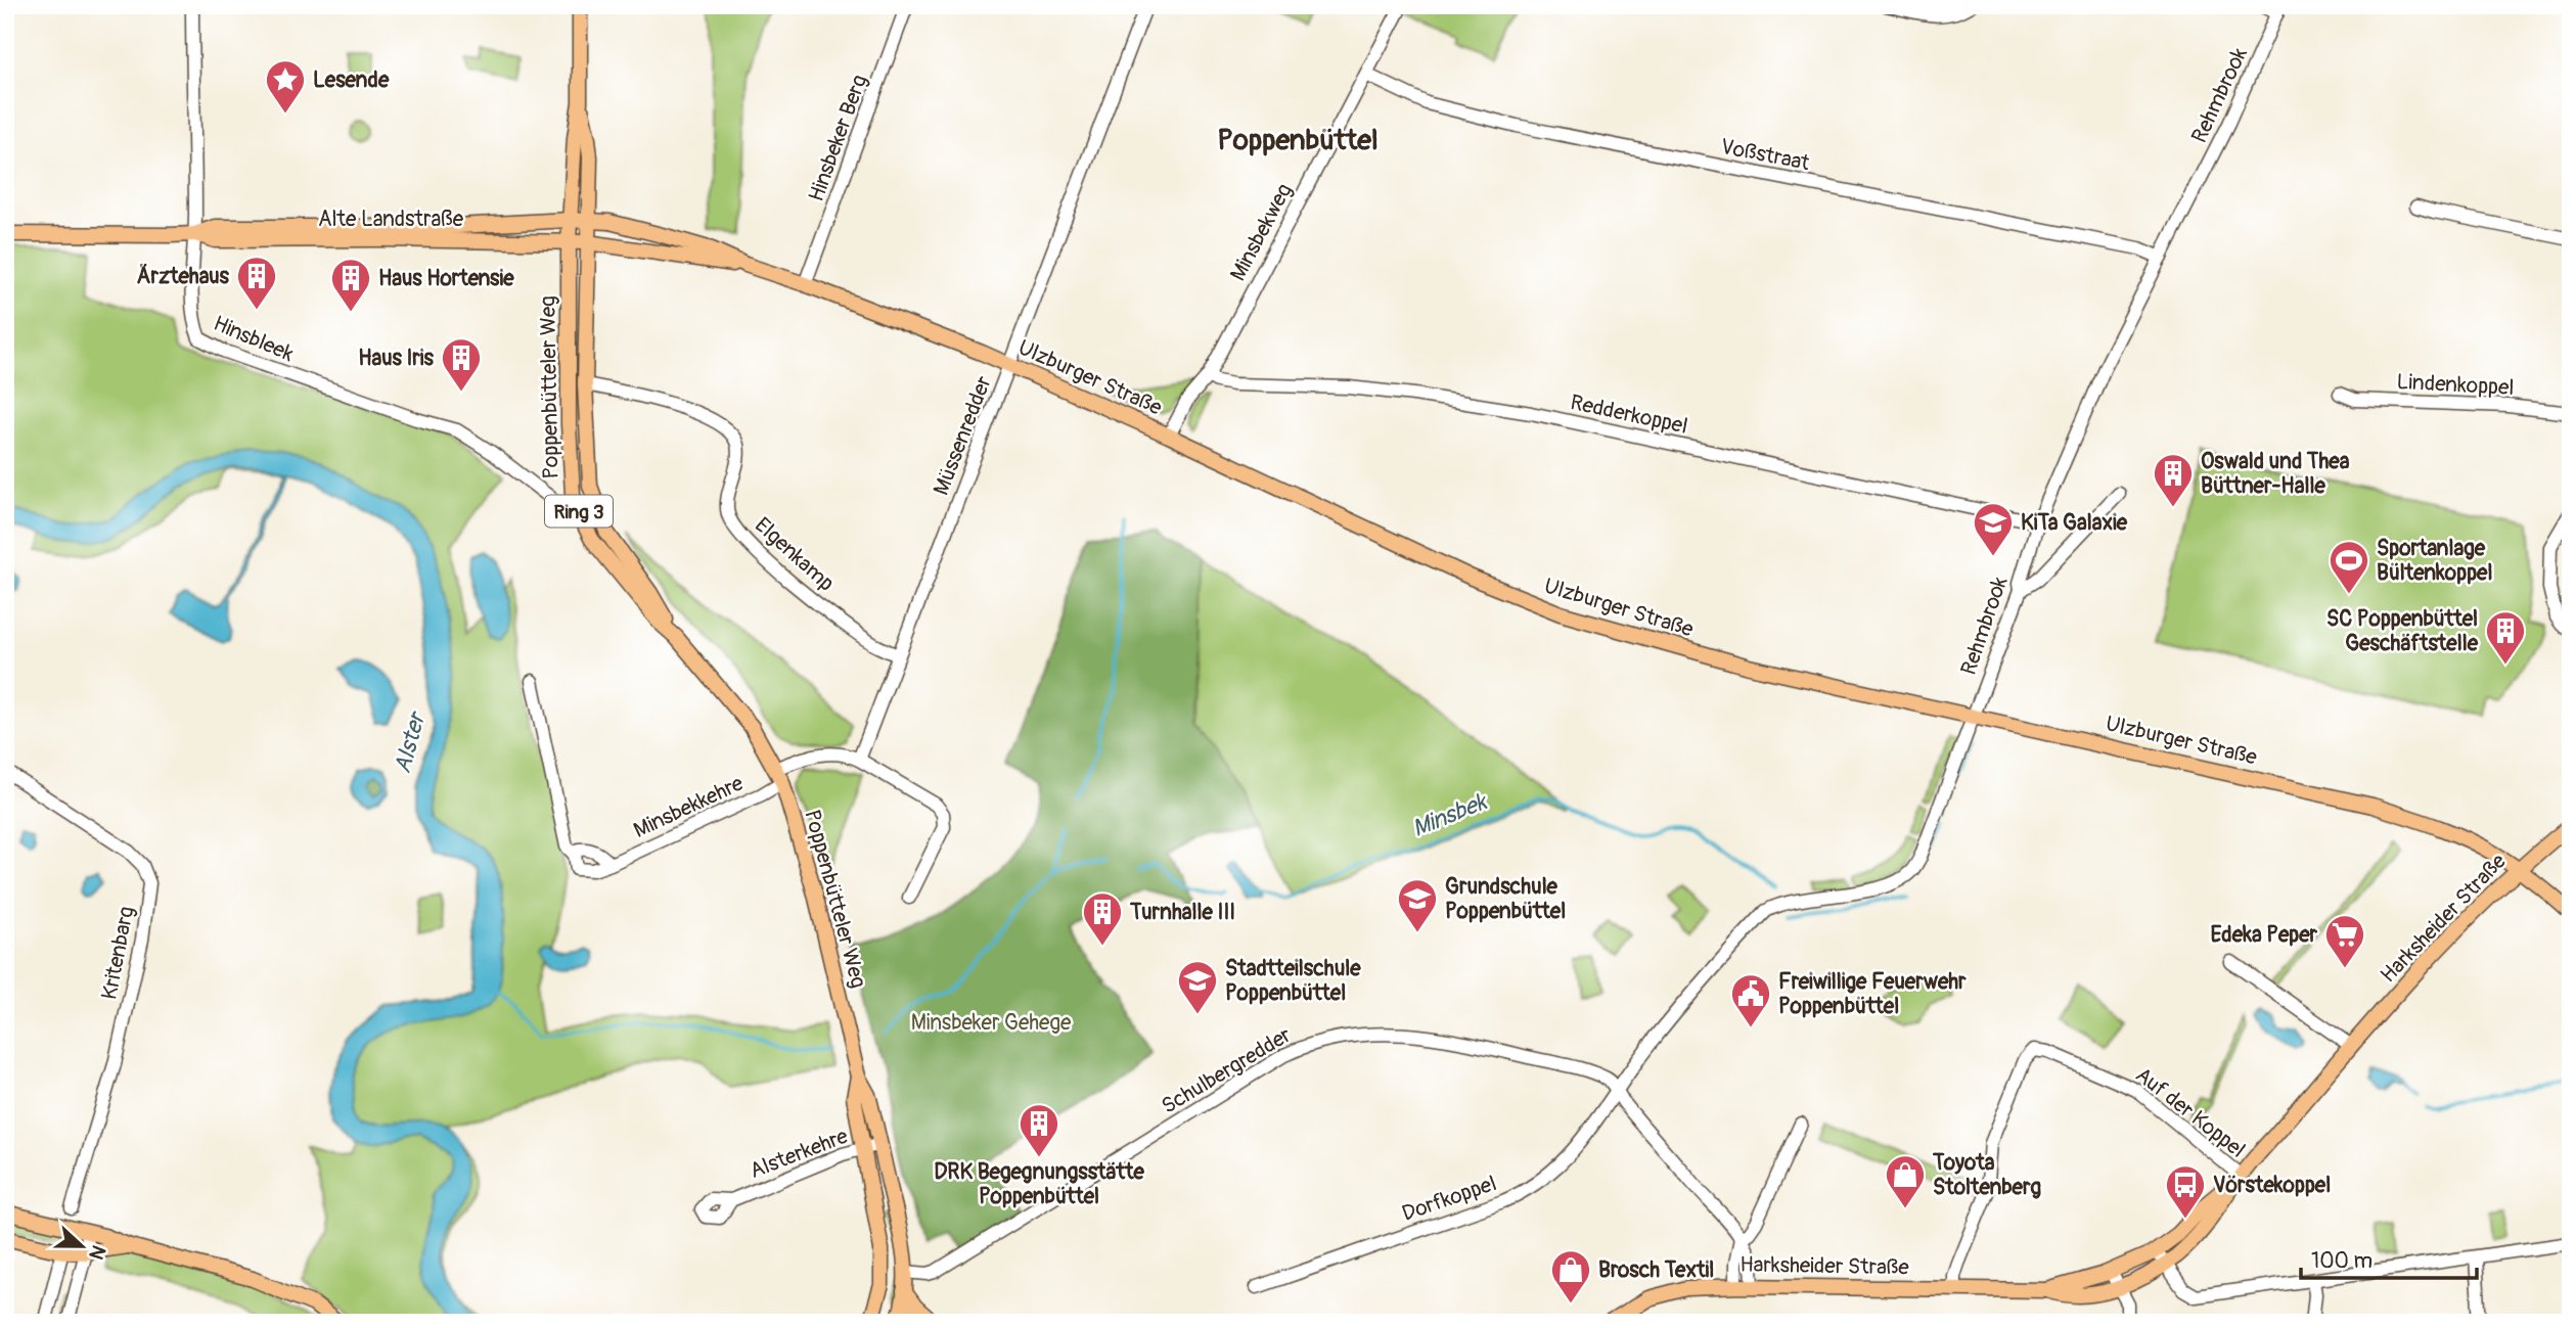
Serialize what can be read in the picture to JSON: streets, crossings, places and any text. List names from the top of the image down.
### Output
{
  "streets": {
    "main road": [
      "Alte Landstraße",
      "Ulzburger Straße",
      "Poppenbütteler Weg",
      "Ring 3",
      "Harksheider Straße"
    ],
    "street": [
      "Rehmbrook",
      "Hinsbeker Berg",
      "Voßstraat",
      "Minsbekweg",
      "Hinsbleek",
      "Lindenkoppel",
      "Redderkoppel",
      "Müssenredder",
      "Elgenkamp",
      "Minsbekkehre",
      "Kritenbarg",
      "Schulbergredder",
      "Auf der Koppel",
      "Alsterkehre",
      "Dorfkoppel"
    ]
  },
  "crossings": [
    ["Rehmbrook", "Voßstraat"],
    ["Rehmbrook", "Ulzburger Straße"],
    ["Rehmbrook", "Redderkoppel"],
    ["Rehmbrook", "Schulbergredder"],
    ["Rehmbrook", "Dorfkoppel"],
    ["Hinsbeker Berg", "Ulzburger Straße"],
    ["Voßstraat", "Minsbekweg"],
    ["Alte Landstraße", "Hinsbleek"],
    ["Alte Landstraße", "Ulzburger Straße"],
    ["Alte Landstraße", "Poppenbütteler Weg"],
    ["Minsbekweg", "Ulzburger Straße"],
    ["Minsbekweg", "Redderkoppel"],
    ["Ulzburger Straße", "Poppenbütteler Weg"],
    ["Ulzburger Straße", "Müssenredder"],
    ["Ulzburger Straße", "Harksheider Straße"],
    ["Poppenbütteler Weg", "Elgenkamp"],
    ["Poppenbütteler Weg", "Minsbekkehre"],
    ["Poppenbütteler Weg", "Schulbergredder"],
    ["Poppenbütteler Weg", "Alsterkehre"],
    ["Müssenredder", "Elgenkamp"],
    ["Harksheider Straße", "Schulbergredder"],
    ["Harksheider Straße", "Auf der Koppel"],
    ["Schulbergredder", "Dorfkoppel"]
  ],
  "districts": ["Poppenbüttel"],
  "water": ["Alster", "Minsbek"],
  "parks": ["Minsbeker Gehege"],
  "places": {
    "place": ["Lesende"],
    "building": [
      "Ärztehaus",
      "Haus Hortensie",
      "Haus Iris",
      "Oswald und Thea Büttner-Halle",
      "SC Poppenbüttel Geschäftstelle",
      "Turnhalle III",
      "DRK Begegnungsstätte Poppenbüttel"
    ],
    "school or university": ["KiTa Galaxie", "Grundschule Poppenbüttel", "Stadtteilschule Poppenbüttel"],
    "sports": ["Sportanlage Bültenkoppel"],
    "supermarket": ["Edeka Peper"],
    "public building": ["Freiwillige Feuerwehr Poppenbüttel"],
    "shop": ["Toyota Stoltenberg", "Brosch Textil"],
    "bus stop": ["Vörstekoppel"]
  },
  "scale_bar": "100 m",
  "north": "right"
}
